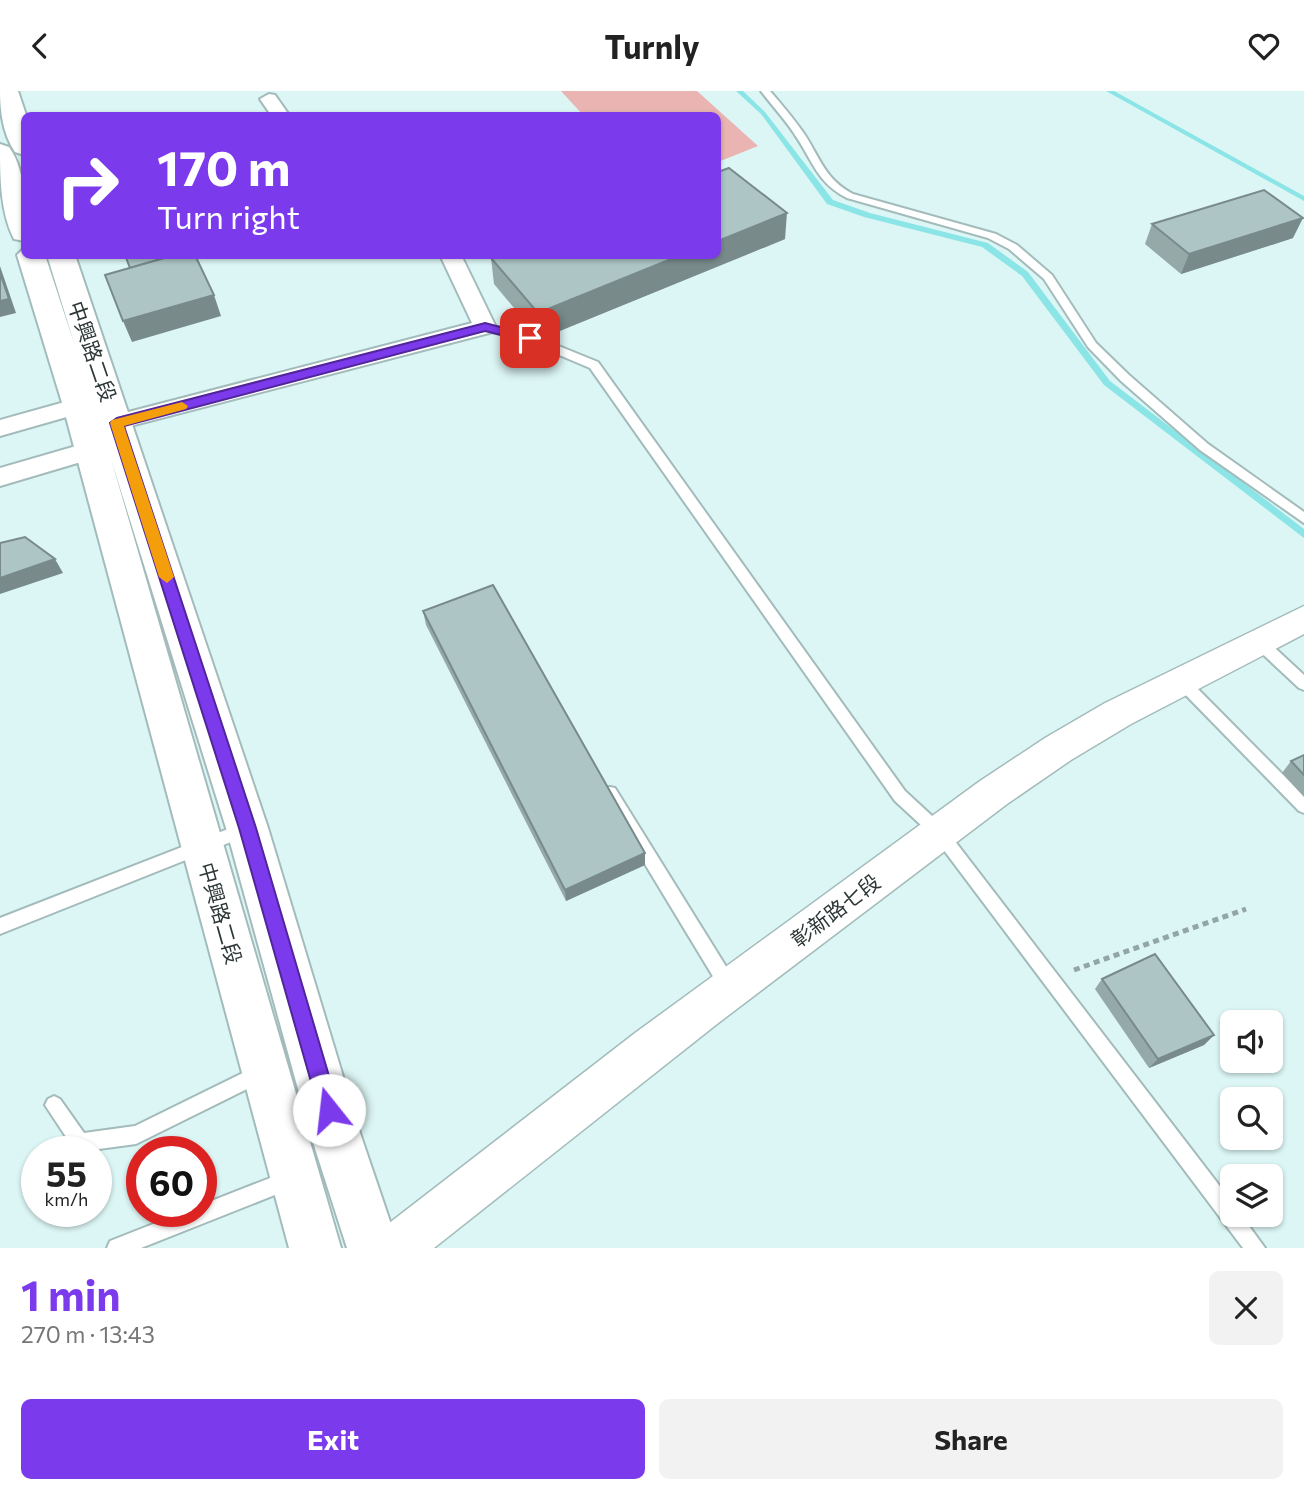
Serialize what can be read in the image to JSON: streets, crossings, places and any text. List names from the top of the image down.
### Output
{
  "streets": {
    "main road": ["中興路二段"],
    "street": ["彰新路七段"]
  },
  "page": {
    "header": "Turnly",
    "turn": ["170 m", "Turn right"],
    "speed": "55 km/h",
    "limit": "60",
    "heading": ["1 min", "270 m · 13:43"],
    "buttons": ["Exit", "Share"]
  }
}
